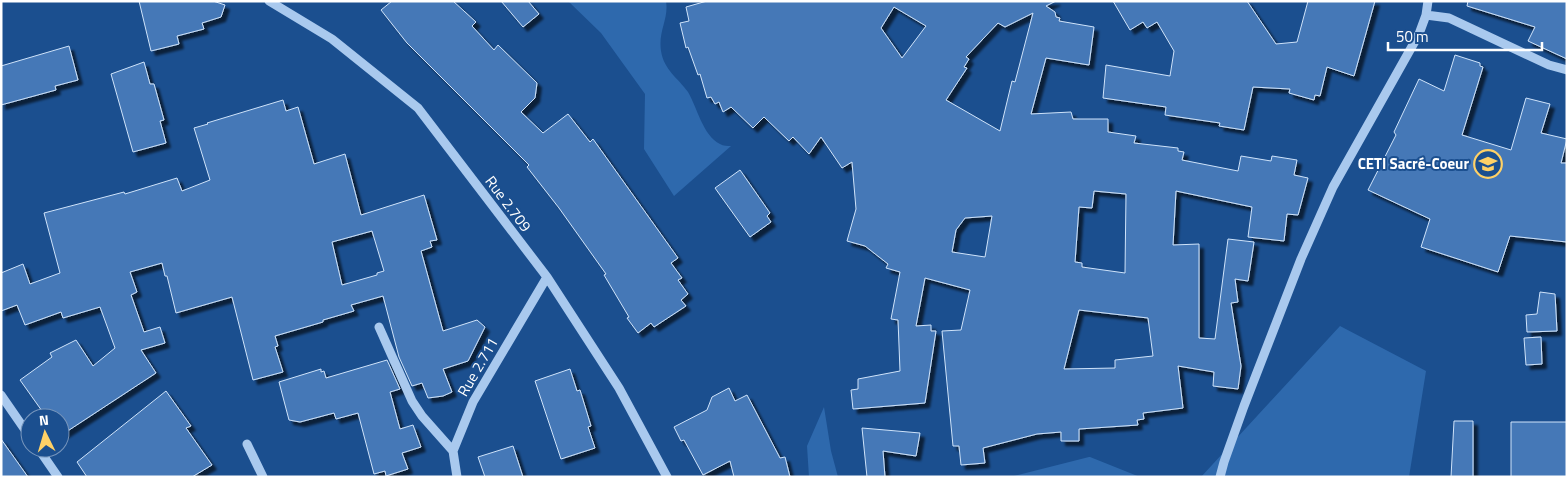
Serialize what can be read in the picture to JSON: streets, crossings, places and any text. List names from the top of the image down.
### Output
{
  "streets": {
    "street": ["Rue 2.709", "Rue 2.711"]
  },
  "crossings": [
    ["Rue 2.709", "Rue 2.711"]
  ],
  "places": {
    "school or university": ["CETI Sacré-Coeur"]
  },
  "scale_bar": "50 m",
  "north": "top"
}
